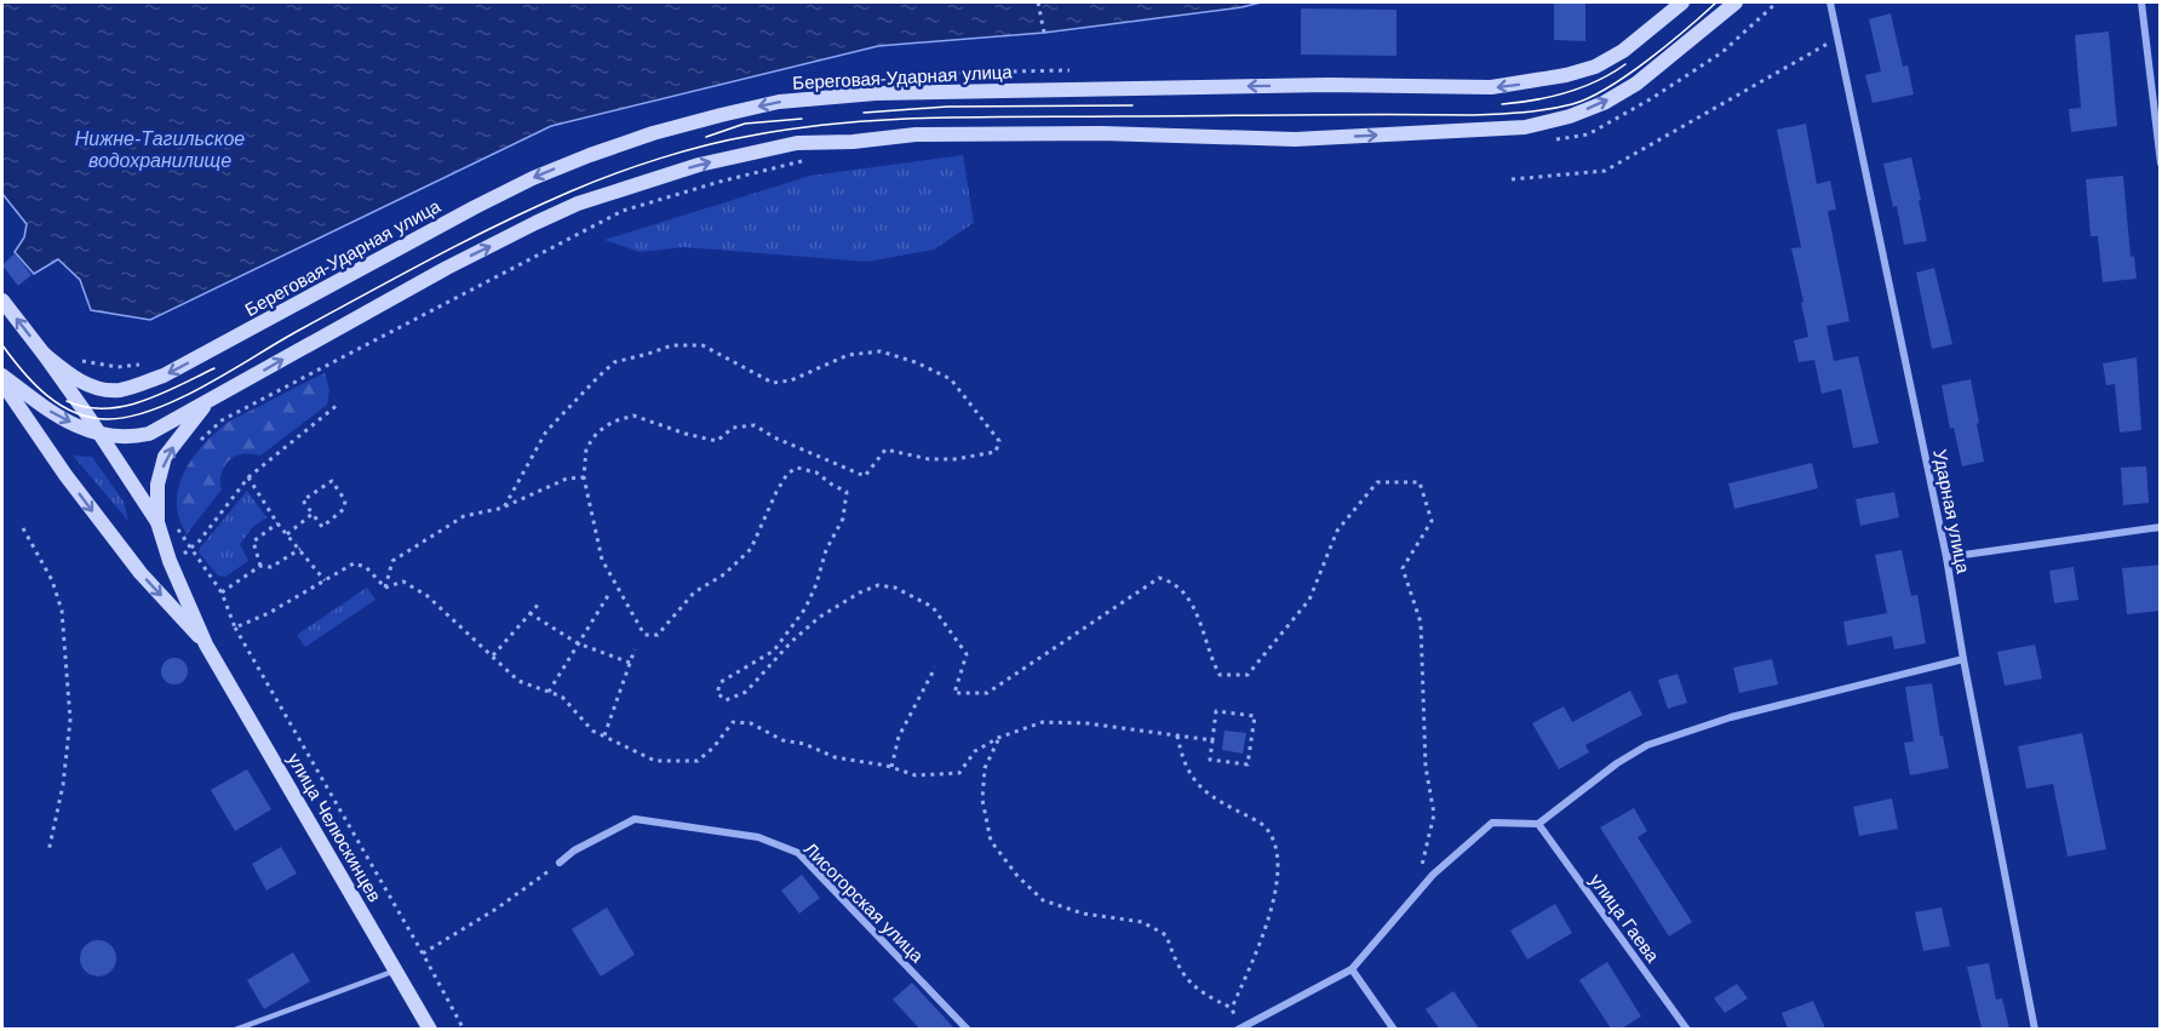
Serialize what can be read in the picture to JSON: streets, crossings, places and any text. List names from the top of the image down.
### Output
{
  "streets": {
    "main road": ["Береговая-Ударная улица", "улица Челюскинцев"],
    "street": ["Ударная улица", "Лисогорская улица", "улица Гаева"]
  },
  "crossings": [
    ["Береговая-Ударная улица", "улица Челюскинцев"]
  ],
  "water": ["Нижне-Тагильское водохранилище"]
}
